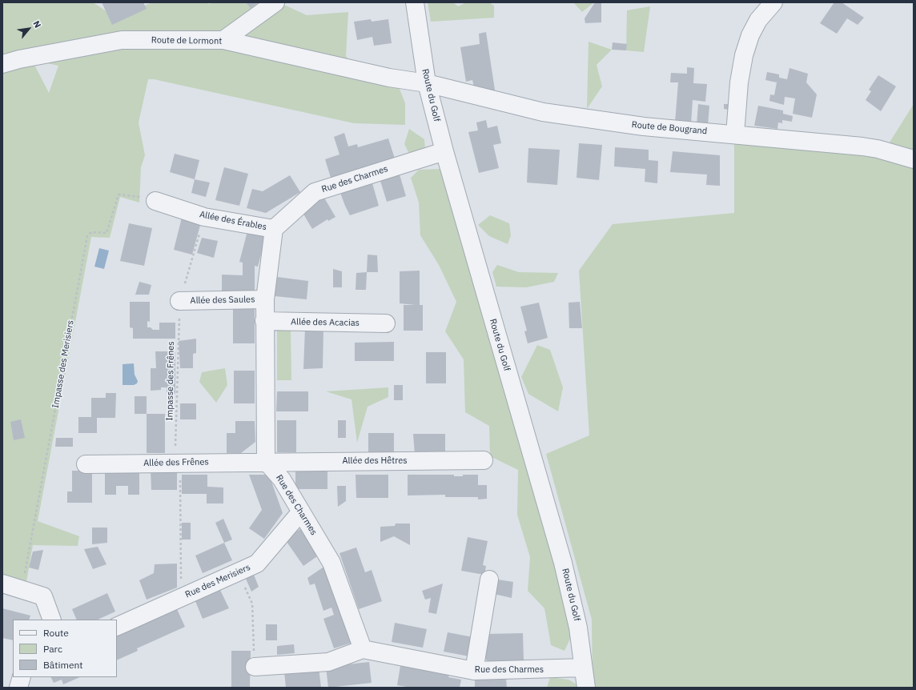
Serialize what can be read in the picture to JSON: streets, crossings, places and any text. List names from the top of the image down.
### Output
{
  "streets": {
    "street": [
      "Route de Lormont",
      "Route du Golf",
      "Route de Bougrand",
      "Rue des Charmes",
      "Allée des Érables",
      "Allée des Saules",
      "Allée des Acacias",
      "Allée des Hêtres",
      "Allée des Frênes",
      "Rue des Merisiers"
    ],
    "path": ["Impasse des Merisiers", "Impasse des Frênes"]
  },
  "crossings": [
    ["Route de Lormont", "Route du Golf"],
    ["Route de Lormont", "Route de Bougrand"],
    ["Route du Golf", "Route de Bougrand"],
    ["Route du Golf", "Rue des Charmes"],
    ["Rue des Charmes", "Allée des Érables"],
    ["Rue des Charmes", "Allée des Hêtres"],
    ["Rue des Charmes", "Allée des Frênes"],
    ["Rue des Charmes", "Rue des Merisiers"],
    ["Allée des Érables", "Impasse des Merisiers"],
    ["Allée des Érables", "Impasse des Frênes"],
    ["Allée des Saules", "Impasse des Frênes"],
    ["Impasse des Frênes", "Allée des Frênes"],
    ["Impasse des Frênes", "Rue des Merisiers"],
    ["Allée des Hêtres", "Allée des Frênes"]
  ],
  "legend": ["Route", "Parc", "Bâtiment"],
  "north": "top right"
}
